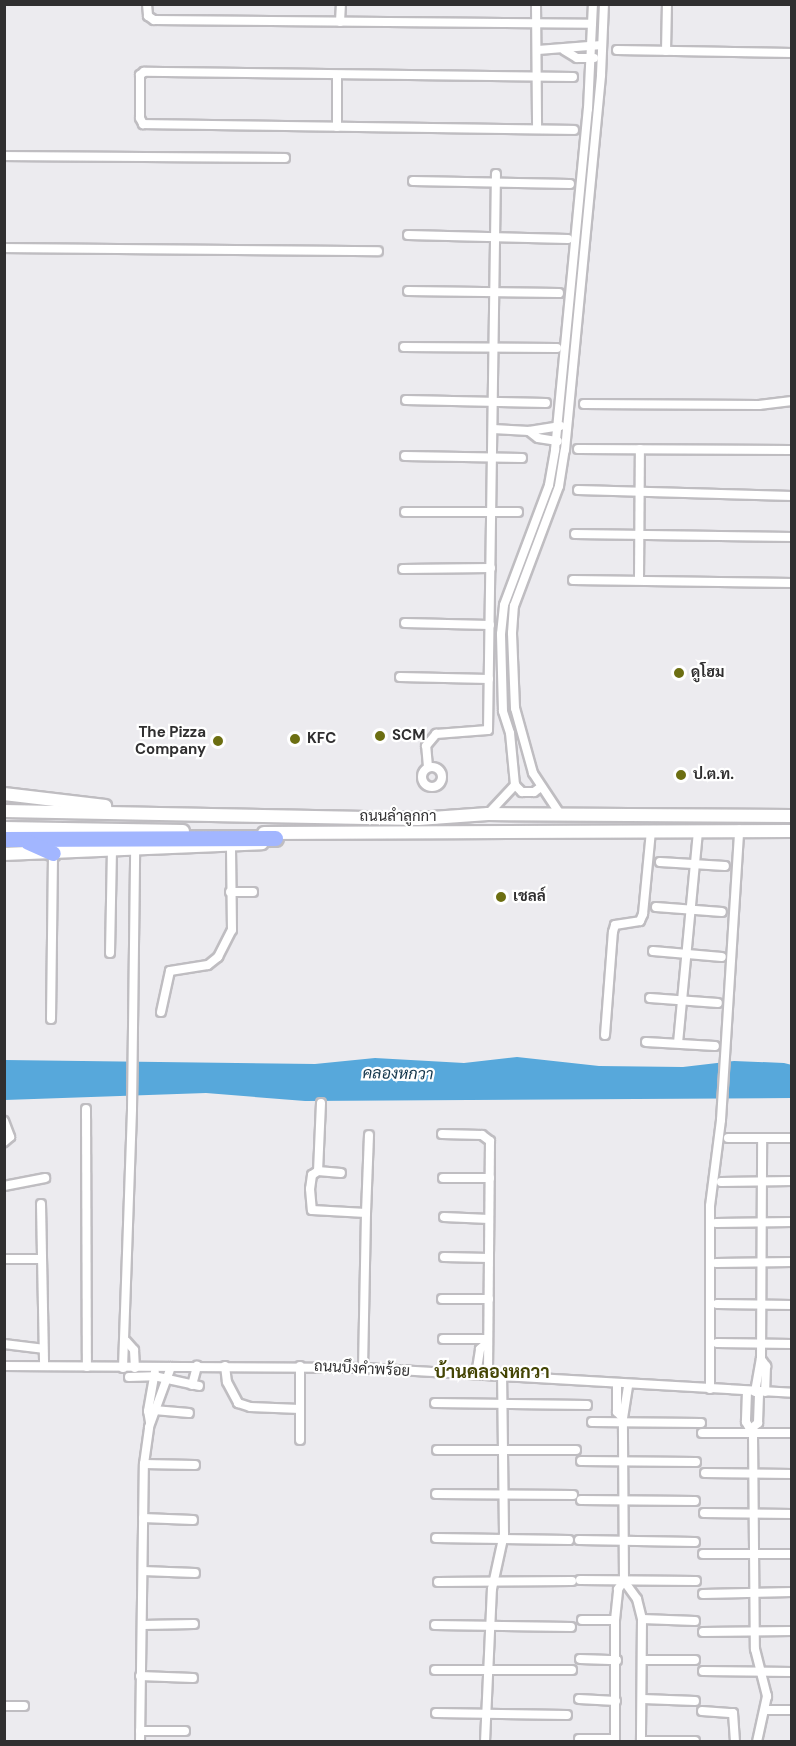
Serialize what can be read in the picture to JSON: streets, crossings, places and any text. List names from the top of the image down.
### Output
{
  "streets": {
    "main road": ["ถนนลำลูกกา"],
    "street": ["ถนนบึงคำพร้อย"]
  },
  "districts": ["บ้านคลองหกวา"],
  "water": ["คลองหกวา"],
  "places": [
    "ดูโฮม",
    "SCM",
    "KFC",
    "The Pizza Company",
    "ป.ต.ท.",
    "เชลล์"
  ]
}
